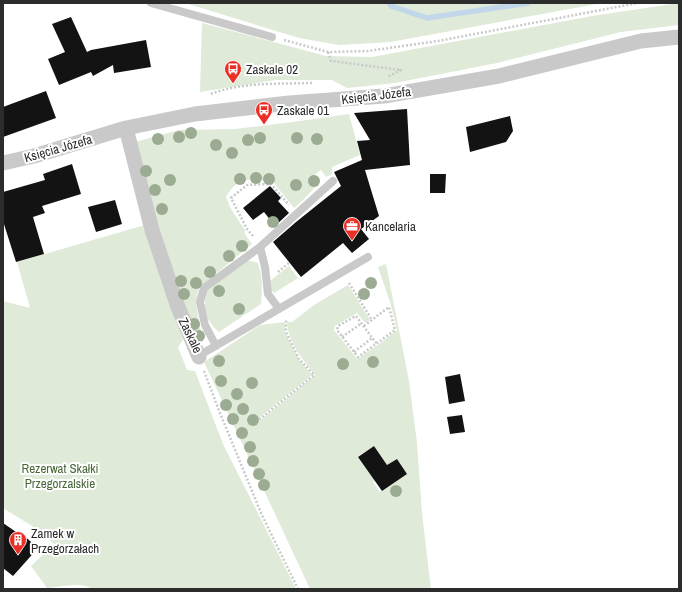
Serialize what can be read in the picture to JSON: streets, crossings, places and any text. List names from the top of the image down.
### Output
{
  "streets": {
    "street": ["Księcia Józefa", "Zaskale"]
  },
  "crossings": [
    ["Księcia Józefa", "Zaskale"]
  ],
  "parks": ["Rezerwat Skałki Przegorzalskie"],
  "places": {
    "bus stop": ["Zaskale 02", "Zaskale 01"],
    "office": ["Kancelaria"],
    "building": ["Zamek w Przegorzałach"]
  }
}
